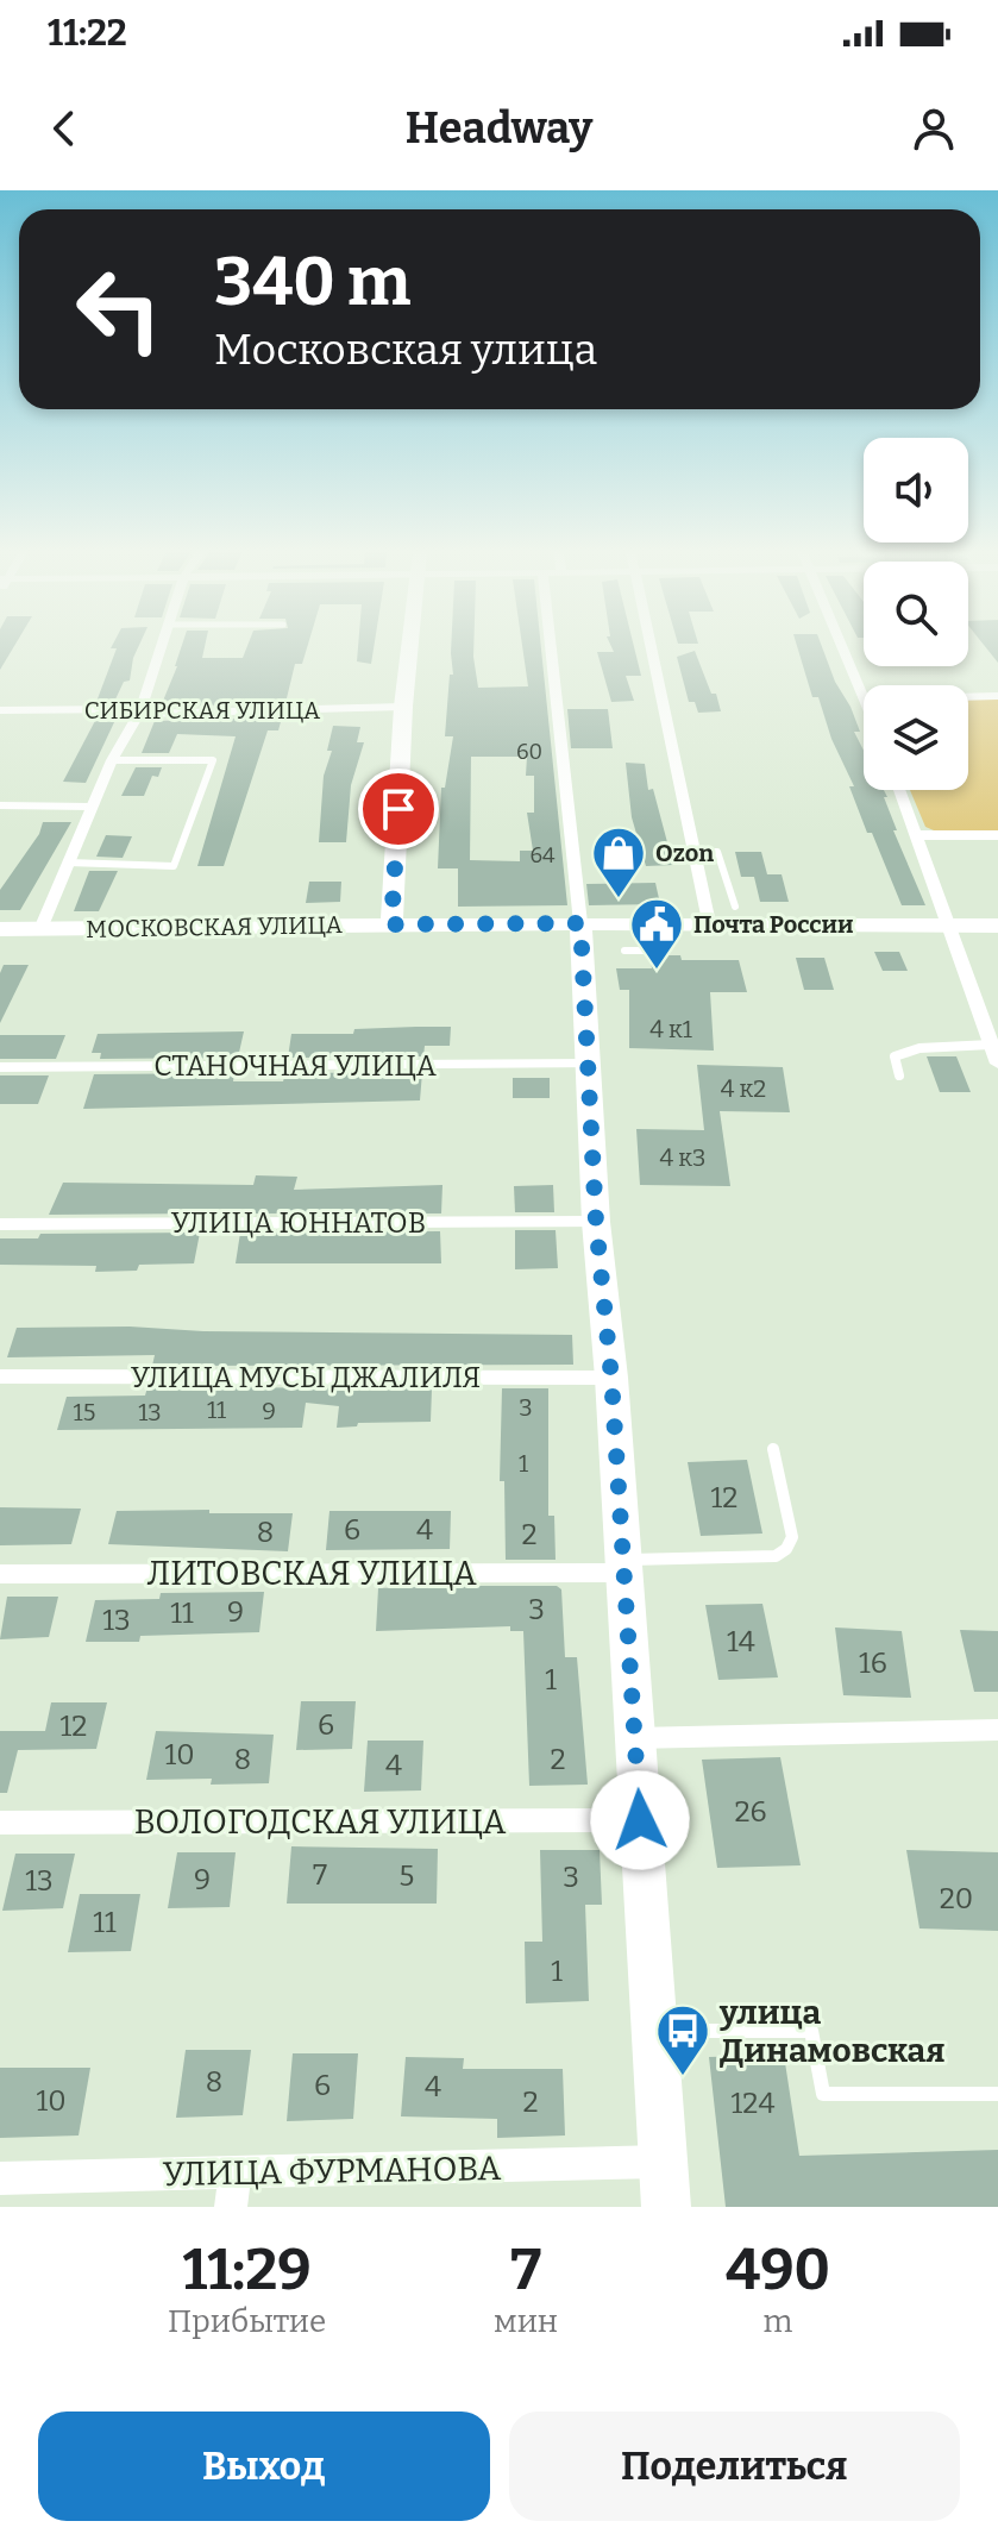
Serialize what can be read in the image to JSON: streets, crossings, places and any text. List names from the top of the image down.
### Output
{
  "streets": {
    "street": [
      "СИБИРСКАЯ УЛИЦА",
      "МОСКОВСКАЯ УЛИЦА",
      "СТАНОЧНАЯ УЛИЦА",
      "УЛИЦА ЮННАТОВ",
      "УЛИЦА МУСЫ ДЖАЛИЛЯ",
      "ЛИТОВСКАЯ УЛИЦА",
      "ВОЛОГОДСКАЯ УЛИЦА",
      "УЛИЦА ФУРМАНОВА"
    ]
  },
  "places": {
    "shop": ["Ozon"],
    "public building": ["Почта России"],
    "bus stop": ["улица Динамовская"]
  },
  "house_numbers": [
    "60",
    "64",
    "4 к1",
    "4 к2",
    "4 к3",
    "3",
    "11",
    "9",
    "15",
    "13",
    "1",
    "12",
    "6",
    "4",
    "8",
    "2",
    "3",
    "9",
    "11",
    "13",
    "14",
    "16",
    "1",
    "6",
    "12",
    "10",
    "8",
    "2",
    "4",
    "26",
    "7",
    "5",
    "3",
    "9",
    "13",
    "20",
    "11",
    "1",
    "8",
    "6",
    "4",
    "10",
    "2",
    "124"
  ],
  "page": {
    "status": "11:22",
    "header": "Headway",
    "turn": ["340 m", "Московская улица"],
    "eta": [
      "11:29",
      "Прибытие",
      "7",
      "мин",
      "490",
      "m"
    ],
    "buttons": ["Выход", "Поделиться"]
  }
}
